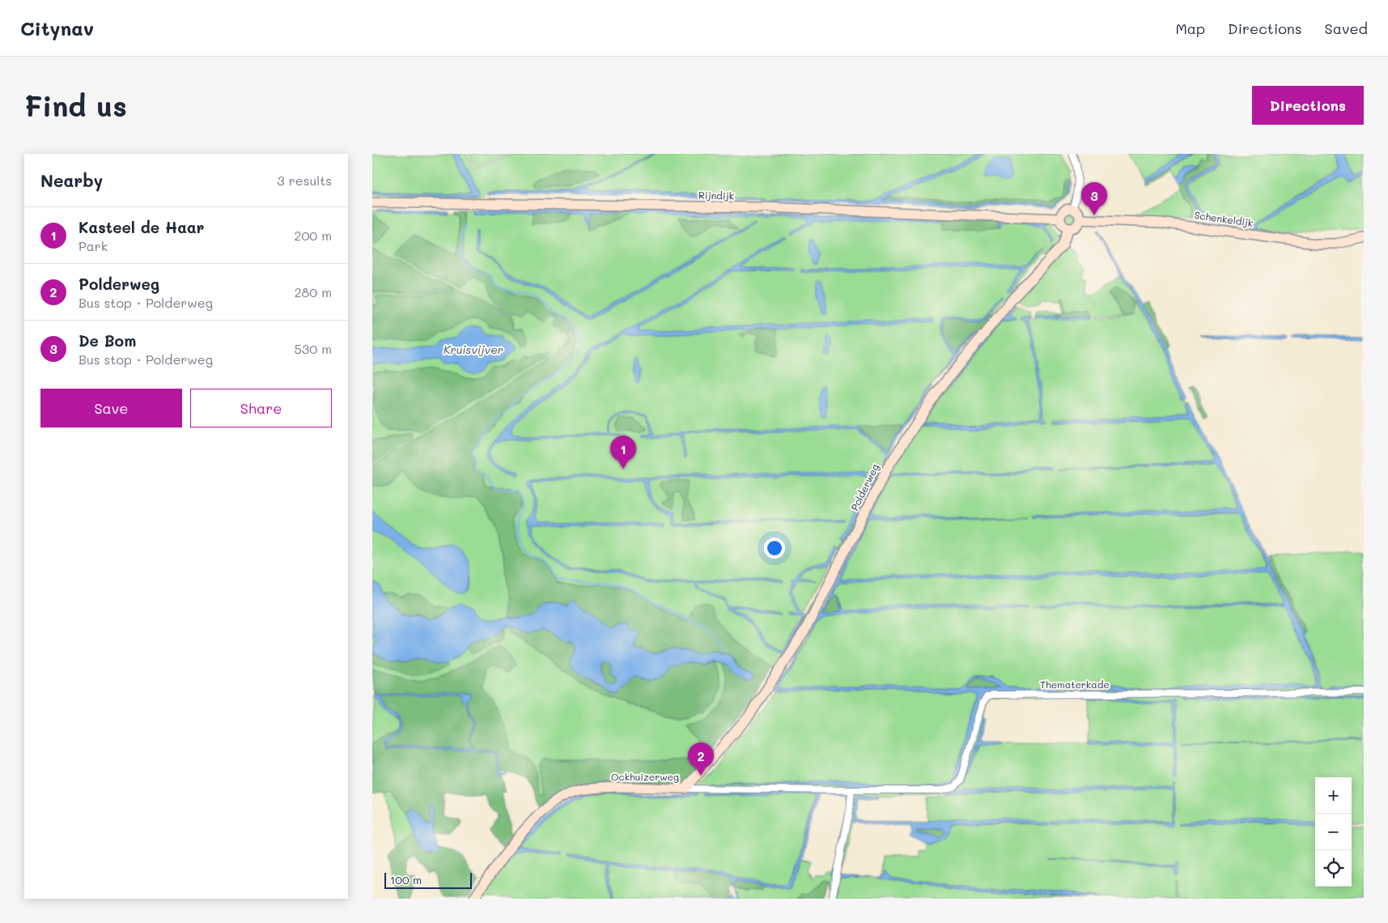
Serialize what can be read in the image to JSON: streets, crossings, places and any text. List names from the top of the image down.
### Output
{
  "streets": {
    "street": [
      "Rijndijk",
      "Schenkeldijk",
      "Polderweg",
      "Thematerkade",
      "Ockhuizerweg"
    ]
  },
  "crossings": [
    ["Rijndijk", "Schenkeldijk"],
    ["Rijndijk", "Polderweg"],
    ["Schenkeldijk", "Polderweg"],
    ["Polderweg", "Ockhuizerweg"],
    ["Thematerkade", "Ockhuizerweg"]
  ],
  "water": ["Kruisvijver"],
  "scale_bar": "100 m",
  "page": {
    "header": "Citynav",
    "nav": ["Map", "Directions", "Saved"],
    "buttons": [
      "Directions",
      ["Save", "Share"]
    ],
    "title": "Find us",
    "heading": ["Nearby", "3 results"],
    "pins": ["3", "1", "2"],
    "list": [
      {
        "mark": "1",
        "name": "Kasteel de Haar",
        "note": "Park",
        "value": "200 m"
      },
      {
        "mark": "2",
        "name": "Polderweg",
        "note": "Bus stop · Polderweg",
        "value": "280 m"
      },
      {
        "mark": "3",
        "name": "De Bom",
        "note": "Bus stop · Polderweg",
        "value": "530 m"
      }
    ],
    "map_buttons": ["+", "−"],
    "scale": "100 m"
  }
}
